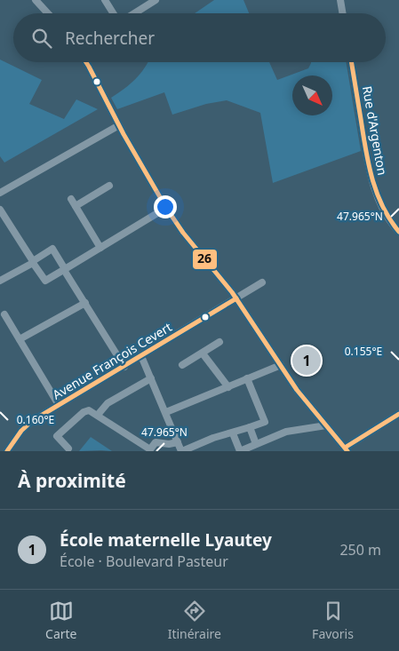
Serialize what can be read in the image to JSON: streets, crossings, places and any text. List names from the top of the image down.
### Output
{
  "streets": {
    "street": ["Rue d'Argenton", "Avenue François Cevert"]
  },
  "lines": ["transit line 26"],
  "north": "bottom right",
  "page": {
    "search": "Rechercher",
    "pins": "1",
    "heading": "À proximité",
    "list": [
      {
        "mark": "1",
        "name": "École maternelle Lyautey",
        "note": "École · Boulevard Pasteur",
        "value": "250 m"
      }
    ],
    "nav": ["Carte", "Itinéraire", "Favoris"]
  },
  "coordinates": ["47.965°N", "0.155°E", "0.160°E"]
}
